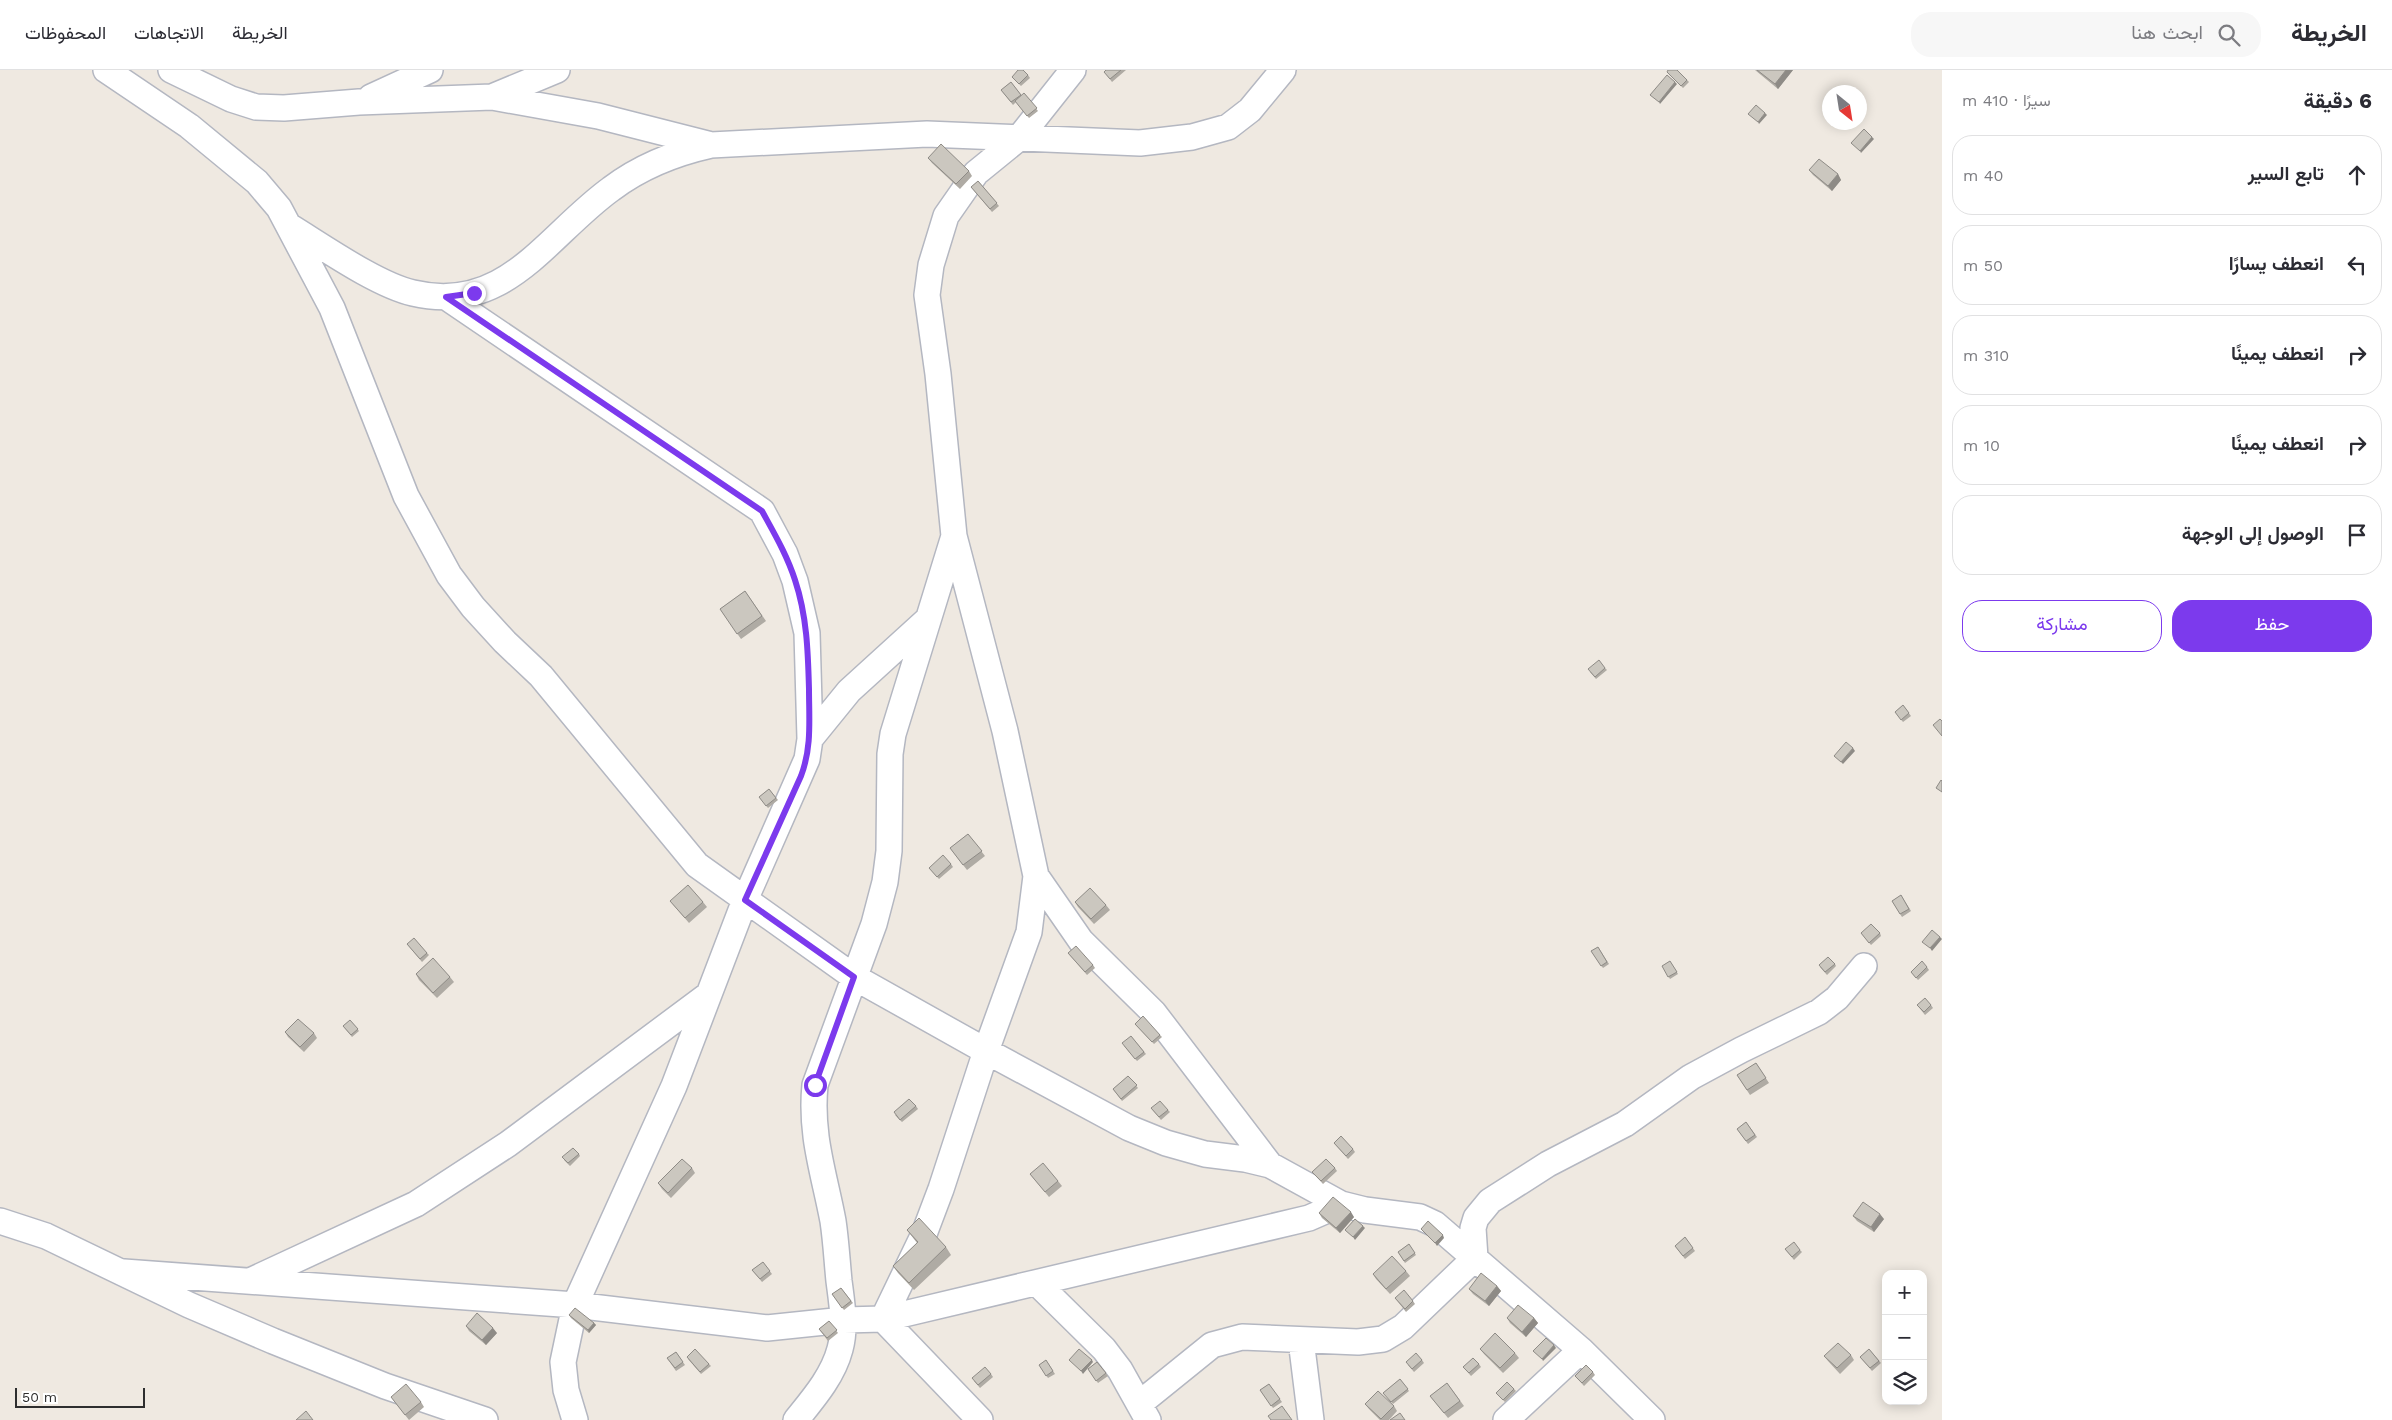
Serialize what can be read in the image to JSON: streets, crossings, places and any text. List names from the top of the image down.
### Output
{
  "scale_bar": "50 m",
  "north": "bottom right",
  "page": {
    "header": "الخريطة",
    "search": "ابحث هنا",
    "nav": ["الخريطة", "الاتجاهات", "المحفوظات"],
    "heading": ["6 دقيقة", "سيرًا · 410 m"],
    "list": [
      ["تابع السير", "40 m"],
      ["انعطف يسارًا", "50 m"],
      ["انعطف يمينًا", "310 m"],
      ["انعطف يمينًا", "10 m"],
      "الوصول إلى الوجهة"
    ],
    "buttons": ["حفظ", "مشاركة"],
    "map_buttons": ["+", "−"],
    "scale": "50 m"
  }
}
